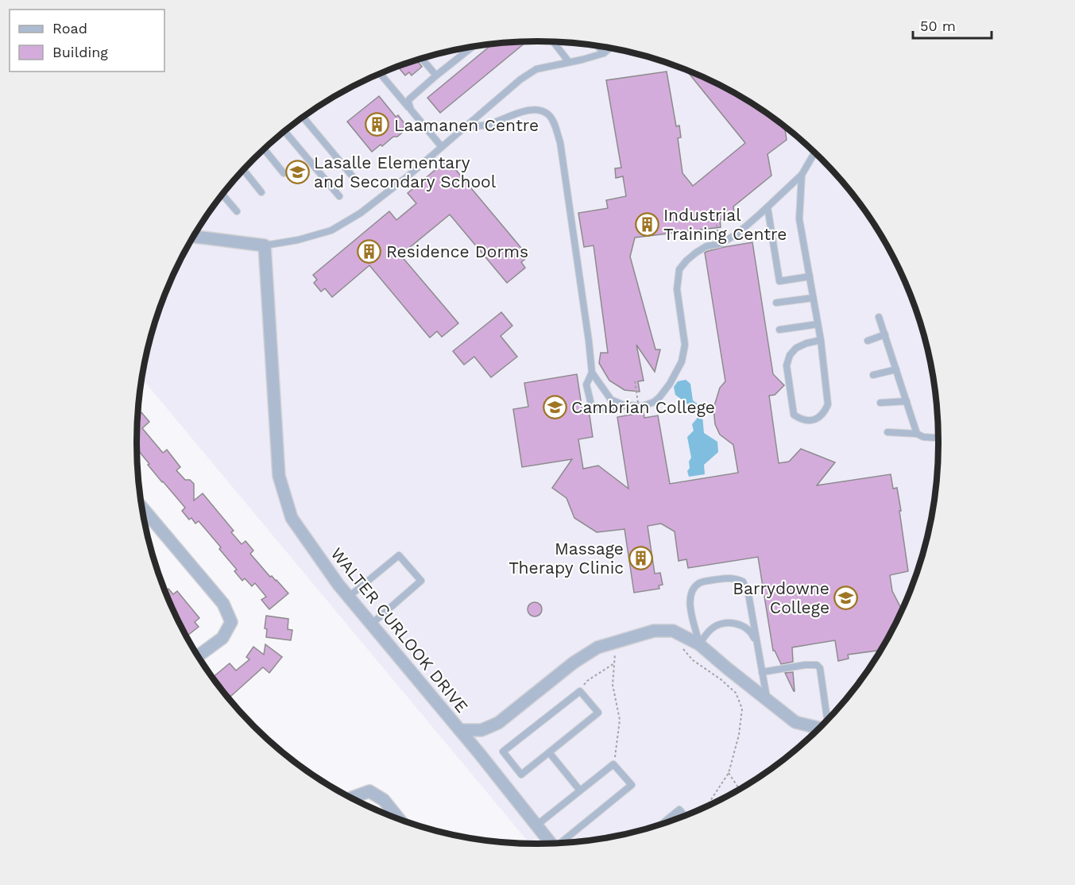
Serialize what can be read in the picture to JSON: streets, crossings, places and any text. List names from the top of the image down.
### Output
{
  "streets": {
    "street": ["WALTER CURLOOK DRIVE"]
  },
  "places": {
    "building": [
      "Laamanen Centre",
      "Industrial Training Centre",
      "Residence Dorms",
      "Massage Therapy Clinic"
    ],
    "school or university": ["Lasalle Elementary and Secondary School", "Cambrian College", "Barrydowne College"]
  },
  "legend": ["Road", "Building"],
  "scale_bar": "50 m"
}
